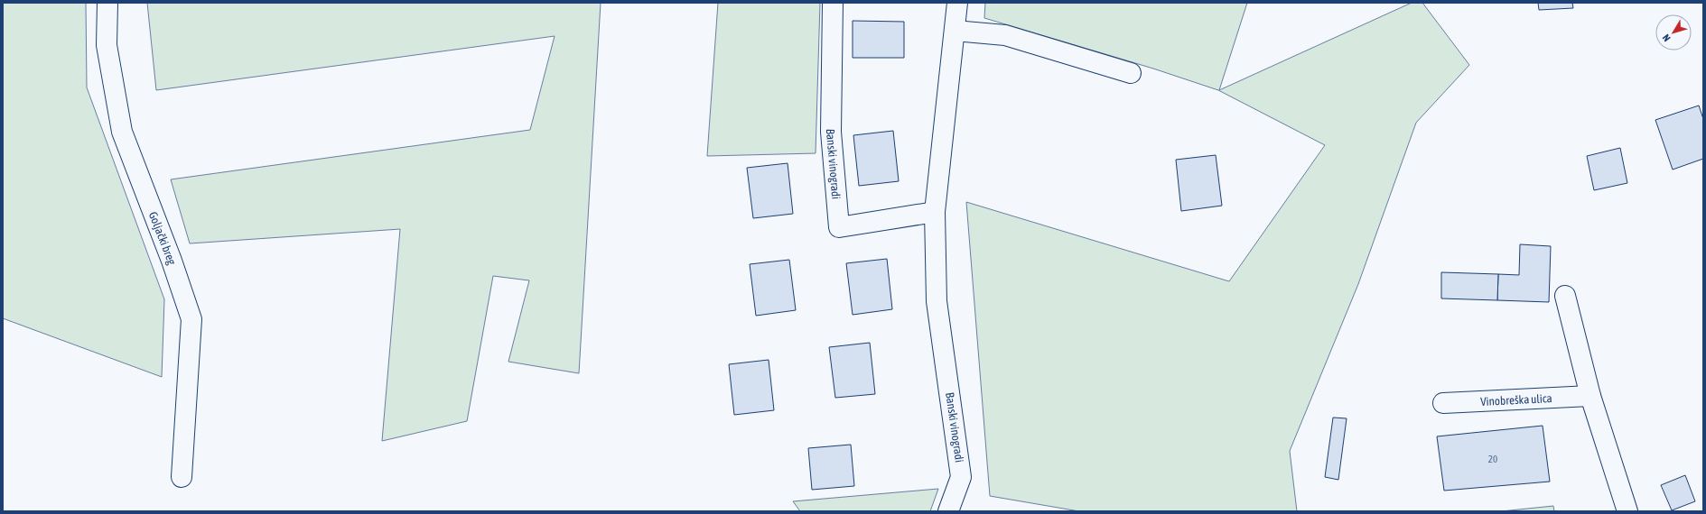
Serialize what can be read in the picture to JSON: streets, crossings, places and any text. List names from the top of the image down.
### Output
{
  "streets": {
    "street": ["Banski vinogradi", "Goljački breg", "Vinobreška ulica"]
  },
  "house_numbers": ["20"],
  "north": "bottom left"
}
